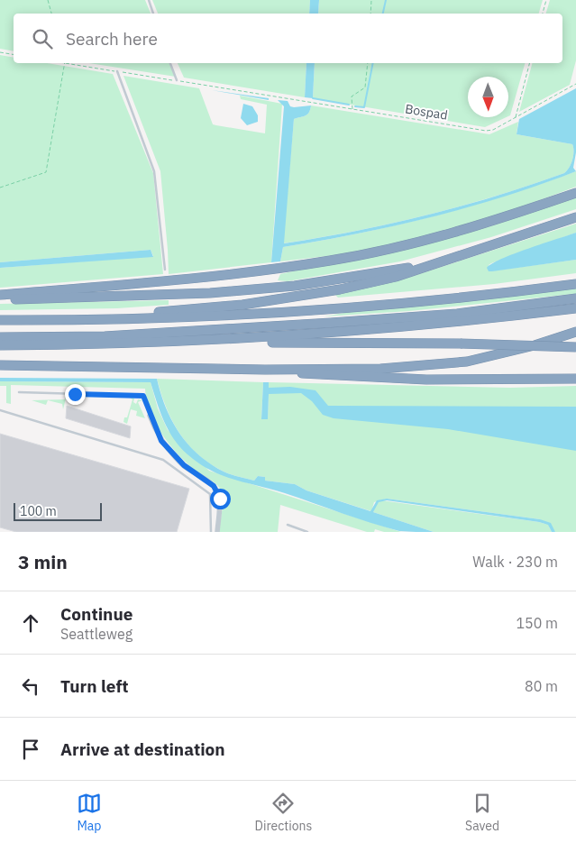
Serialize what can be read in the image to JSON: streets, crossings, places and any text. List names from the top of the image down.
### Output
{
  "streets": {
    "path": ["Bospad"]
  },
  "scale_bar": "100 m",
  "north": "bottom",
  "page": {
    "search": "Search here",
    "scale": "100 m",
    "heading": ["3 min", "Walk · 230 m"],
    "list": [
      ["Continue", "Seattleweg", "150 m"],
      ["Turn left", "80 m"],
      "Arrive at destination"
    ],
    "nav": ["Map", "Directions", "Saved"]
  }
}
